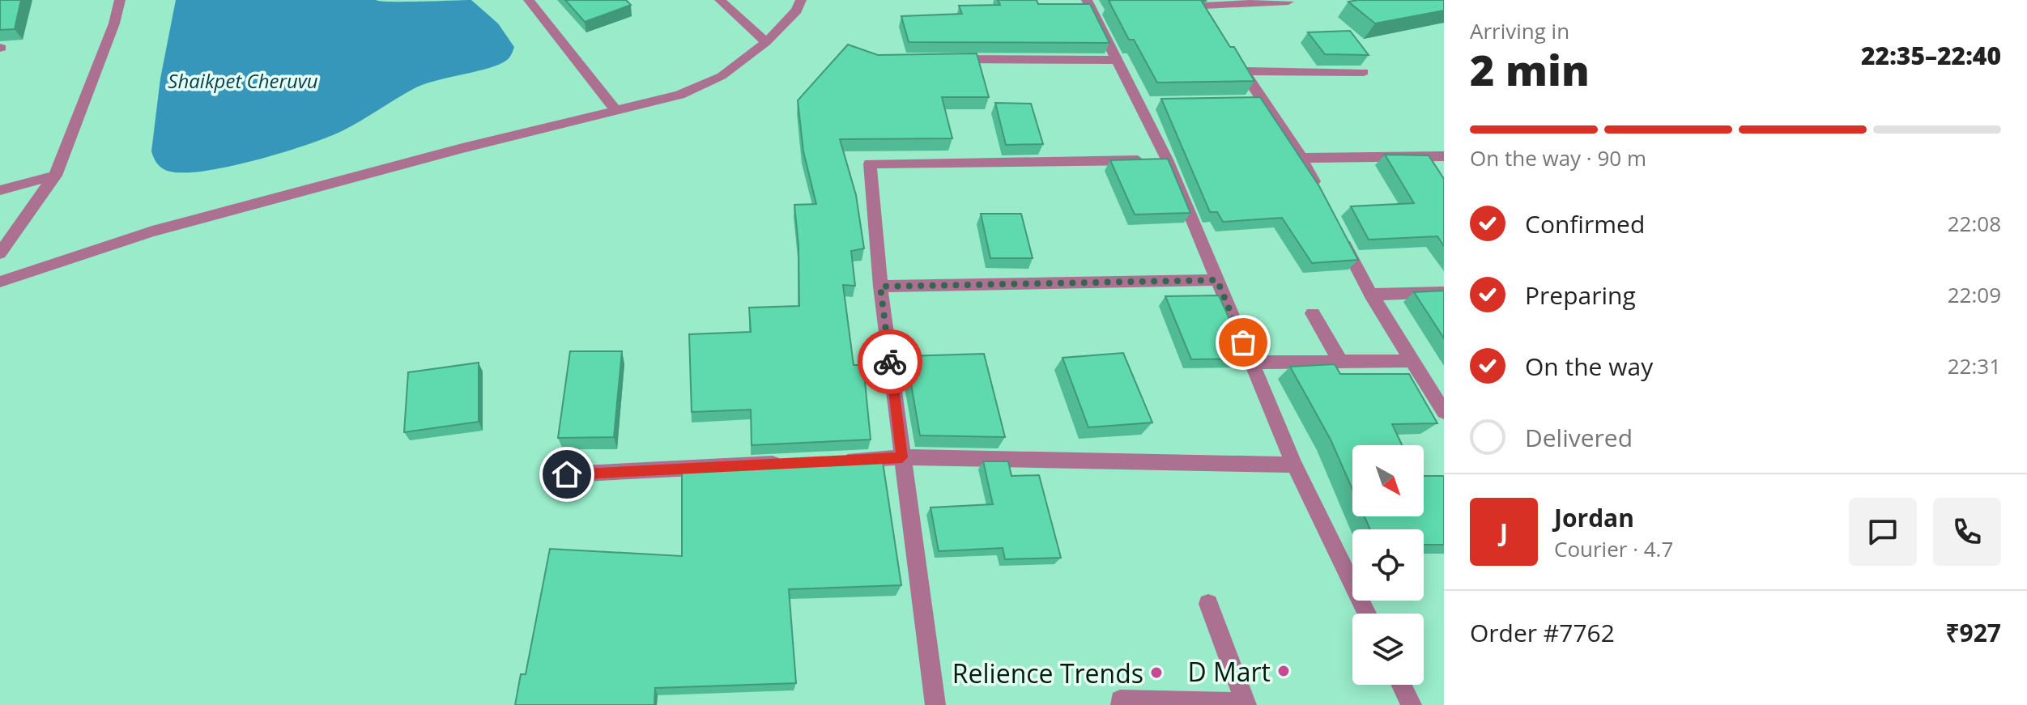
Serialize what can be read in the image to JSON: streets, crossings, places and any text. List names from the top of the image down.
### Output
{
  "water": ["Shaikpet Cheruvu"],
  "places": ["D Mart", "Relience Trends"],
  "north": "bottom right",
  "page": {
    "heading": ["2 min", "Arriving in", "22:35–22:40"],
    "panel": [
      "Jordan",
      "Courier · 4.7",
      "Order #7762",
      "₹927"
    ],
    "bar": "On the way · 90 m",
    "list": [
      ["Confirmed", "22:08"],
      ["Preparing", "22:09"],
      ["On the way", "22:31"],
      "Delivered"
    ],
    "round": "J"
  }
}
